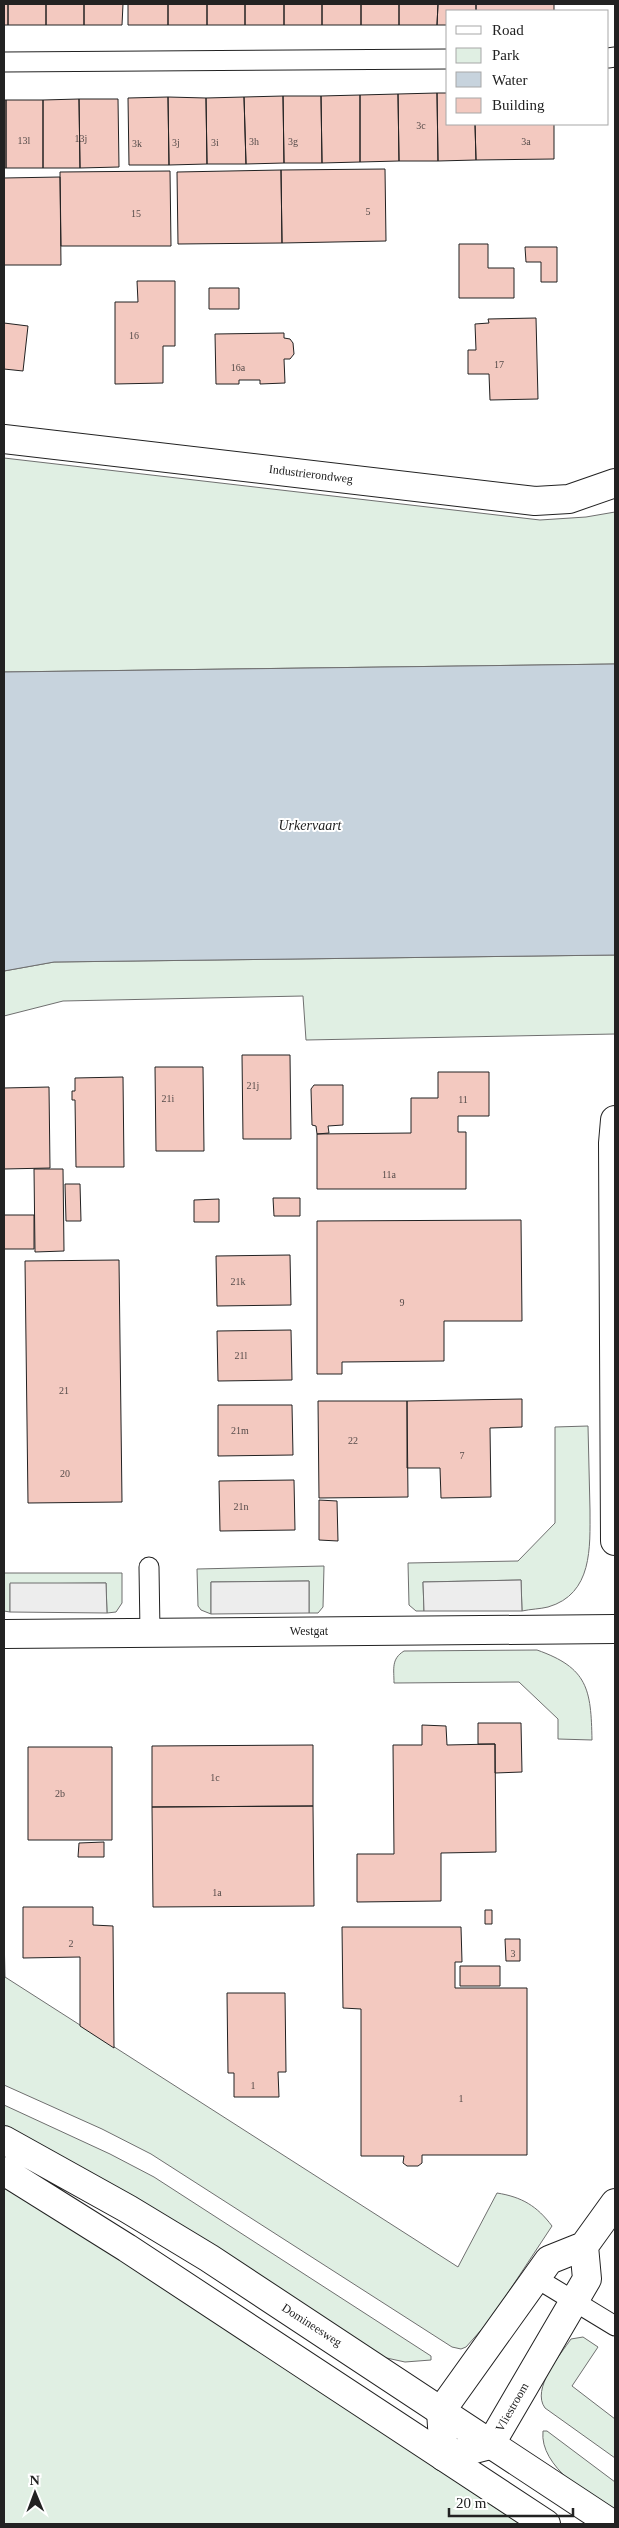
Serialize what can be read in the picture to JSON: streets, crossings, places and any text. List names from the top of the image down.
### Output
{
  "streets": {
    "street": [
      "Industrierondweg",
      "Westgat",
      "Domineesweg",
      "Vliestroom"
    ]
  },
  "crossings": [
    ["Domineesweg", "Vliestroom"]
  ],
  "water": ["Urkervaart"],
  "house_numbers": [
    "3c",
    "13j",
    "13l",
    "3h",
    "3g",
    "3a",
    "3j",
    "3i",
    "3k",
    "5",
    "15",
    "16",
    "17",
    "16a",
    "21j",
    "21i",
    "11",
    "11a",
    "21k",
    "9",
    "21l",
    "21",
    "21m",
    "22",
    "7",
    "20",
    "21n",
    "1c",
    "2b",
    "1a",
    "2",
    "3",
    "1",
    "1"
  ],
  "legend": [
    "Road",
    "Park",
    "Water",
    "Building"
  ],
  "scale_bar": "20 m",
  "north": "top"
}
